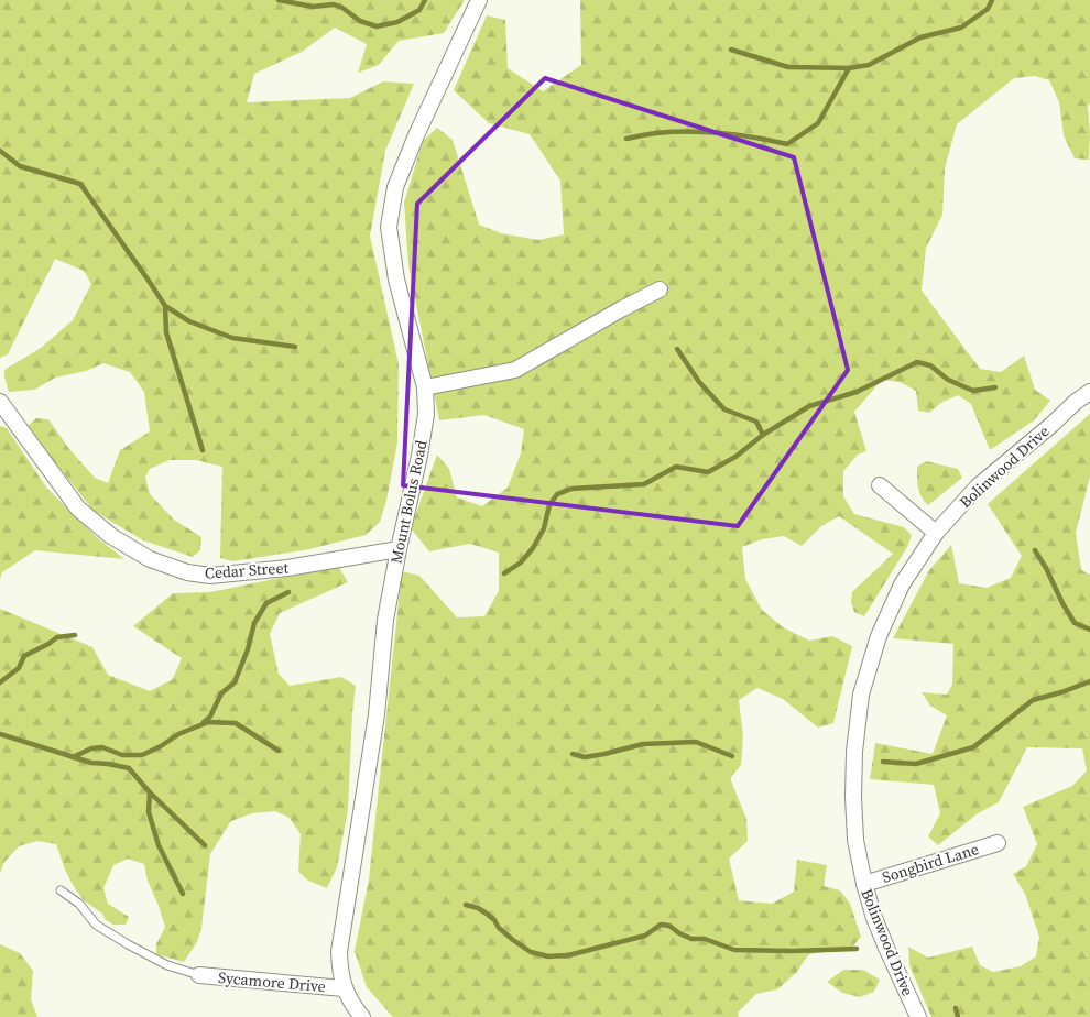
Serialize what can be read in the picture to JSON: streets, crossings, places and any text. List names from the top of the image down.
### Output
{
  "streets": {
    "street": [
      "Bolinwood Drive",
      "Mount Bolus Road",
      "Cedar Street",
      "Songbird Lane",
      "Sycamore Drive"
    ]
  },
  "crossings": [
    ["Bolinwood Drive", "Songbird Lane"],
    ["Mount Bolus Road", "Cedar Street"],
    ["Mount Bolus Road", "Sycamore Drive"]
  ]
}
